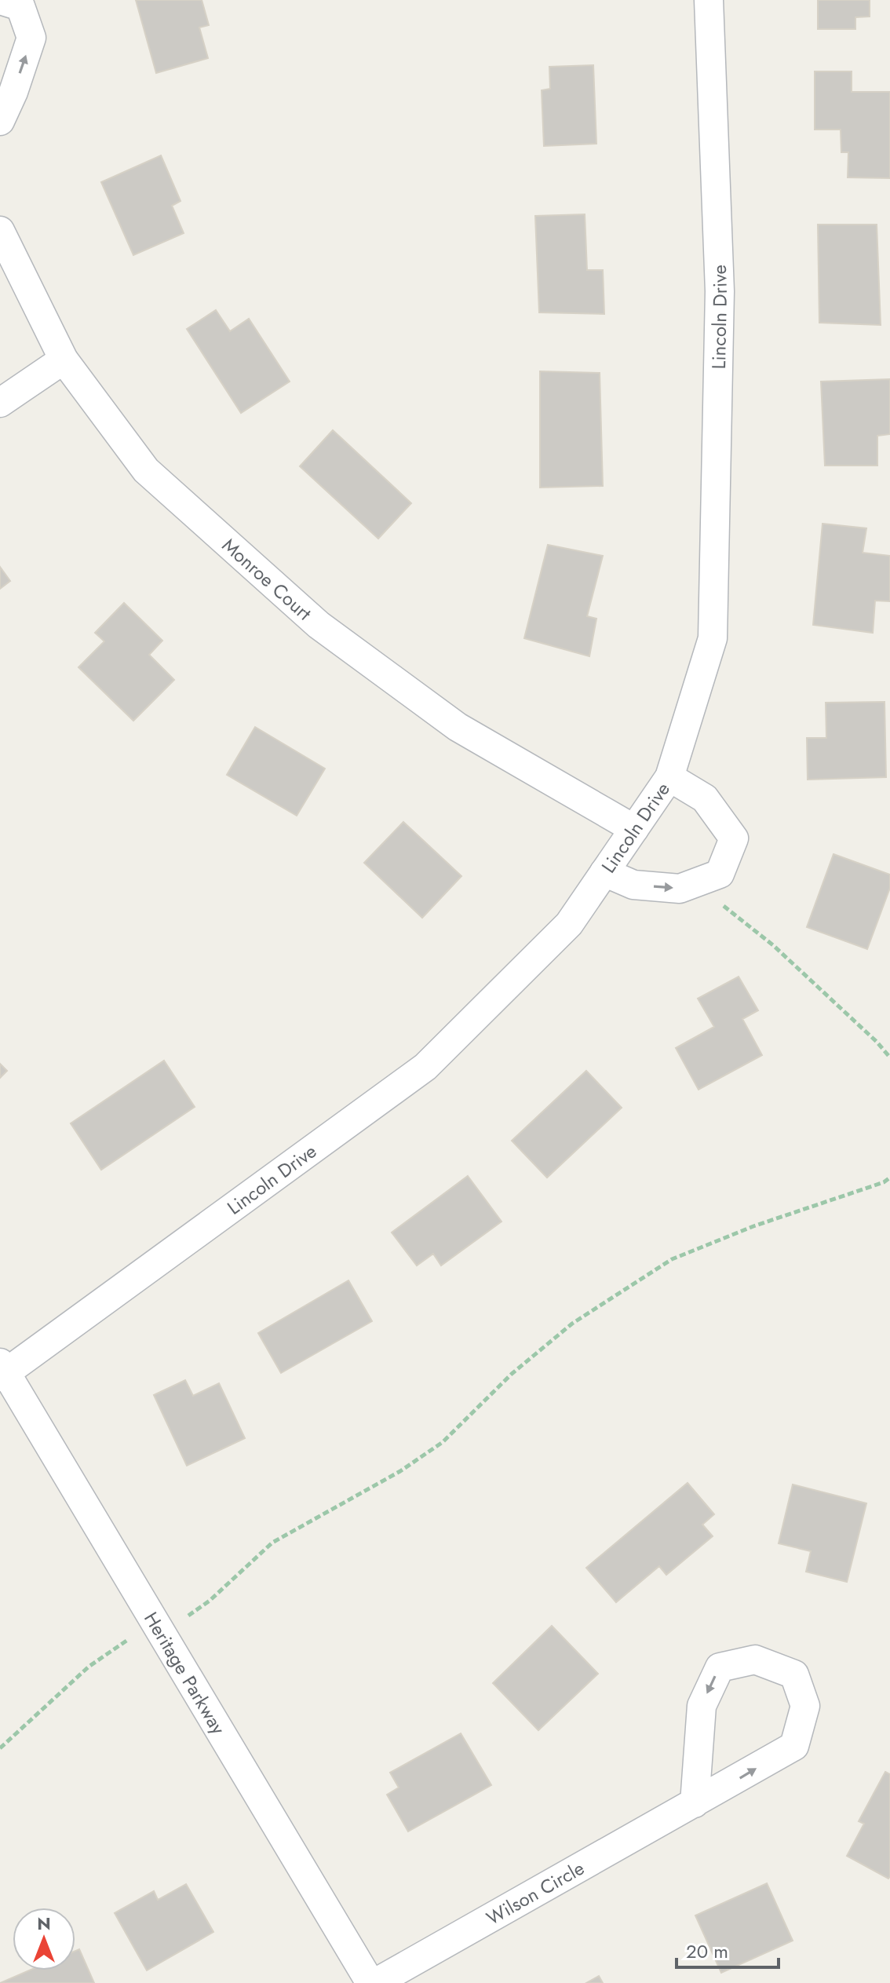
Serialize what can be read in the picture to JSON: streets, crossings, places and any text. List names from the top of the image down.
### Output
{
  "streets": {
    "street": [
      "Lincoln Drive",
      "Monroe Court",
      "Heritage Parkway",
      "Wilson Circle"
    ]
  },
  "crossings": [
    ["Lincoln Drive", "Monroe Court"],
    ["Lincoln Drive", "Heritage Parkway"],
    ["Heritage Parkway", "Wilson Circle"]
  ],
  "scale_bar": "20 m",
  "north": "top"
}
